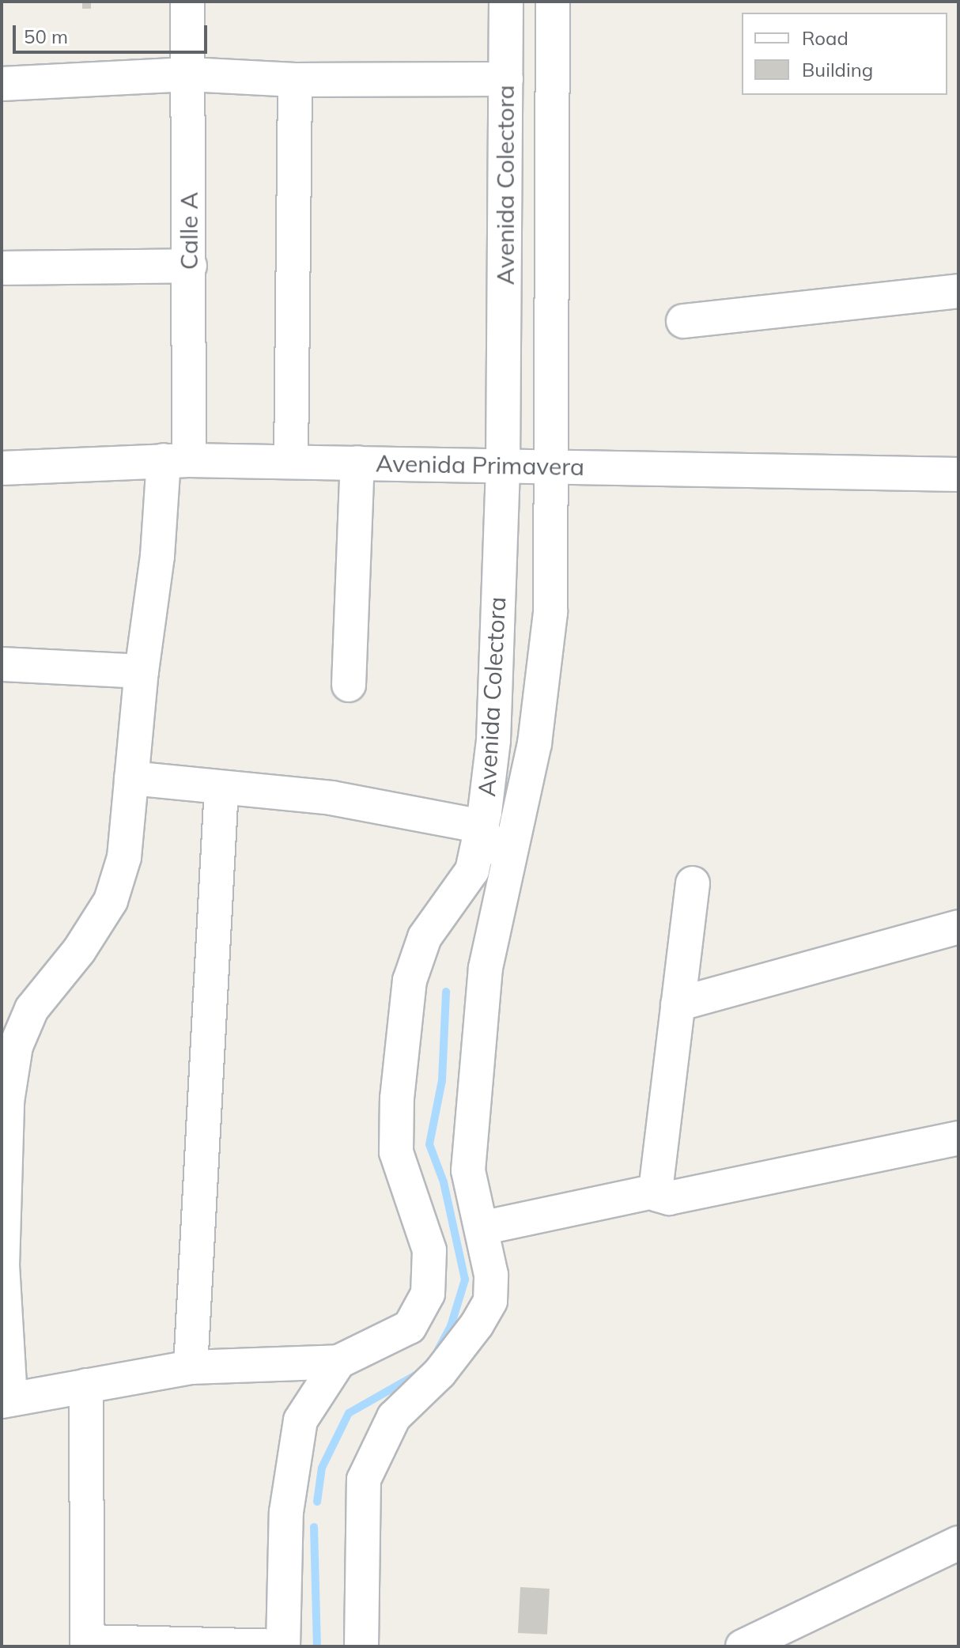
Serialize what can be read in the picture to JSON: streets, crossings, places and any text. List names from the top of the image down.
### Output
{
  "streets": {
    "street": ["Avenida Colectora", "Calle A", "Avenida Primavera"]
  },
  "crossings": [
    ["Avenida Colectora", "Avenida Primavera"],
    ["Calle A", "Avenida Primavera"]
  ],
  "legend": ["Road", "Building"],
  "scale_bar": "50 m"
}
